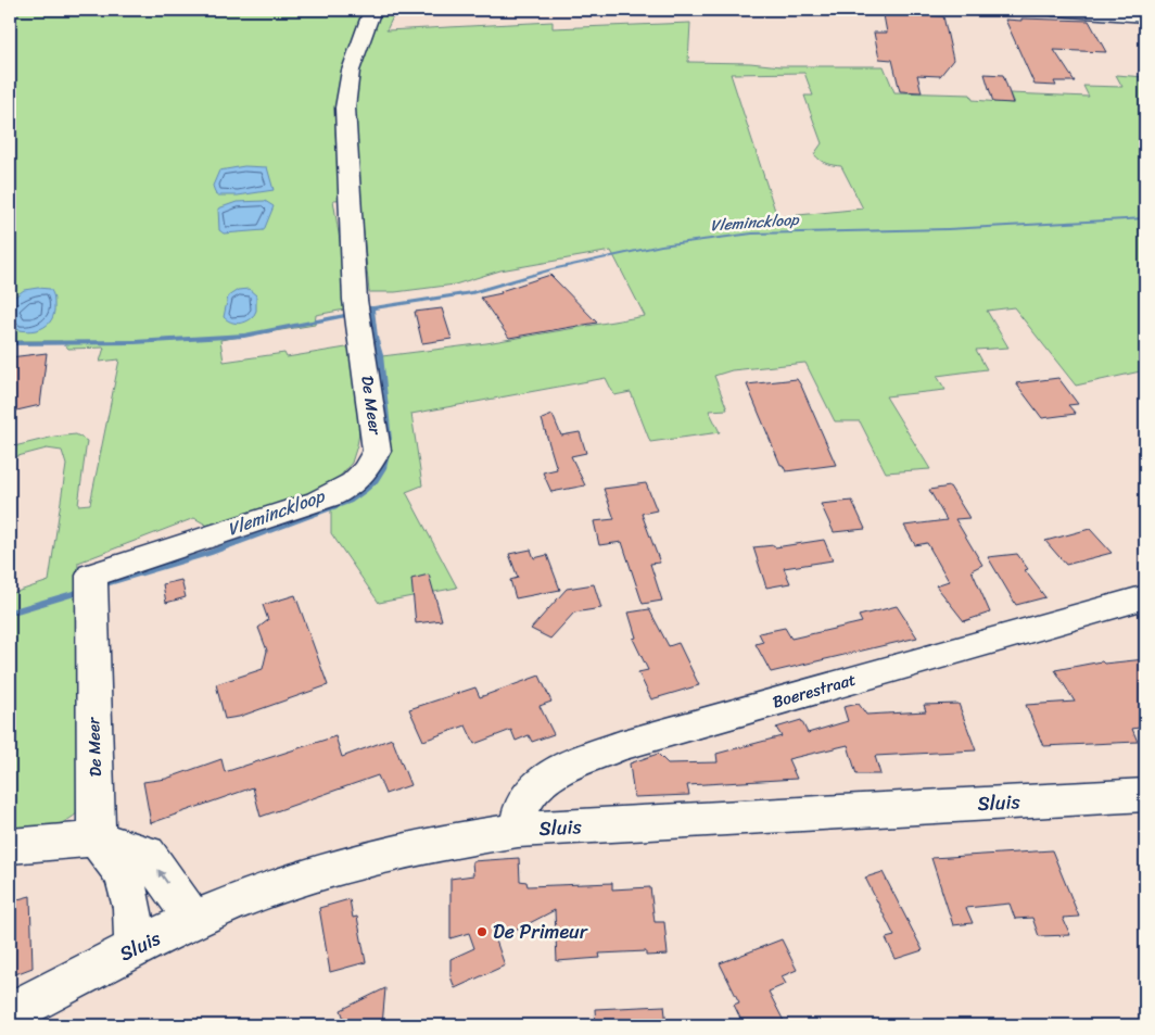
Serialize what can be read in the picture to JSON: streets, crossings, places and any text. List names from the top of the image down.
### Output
{
  "streets": {
    "street": ["De Meer", "Boerestraat", "Sluis"]
  },
  "crossings": [
    ["Boerestraat", "Sluis"]
  ],
  "water": ["Vleminckloop"],
  "places": ["De Primeur"]
}
